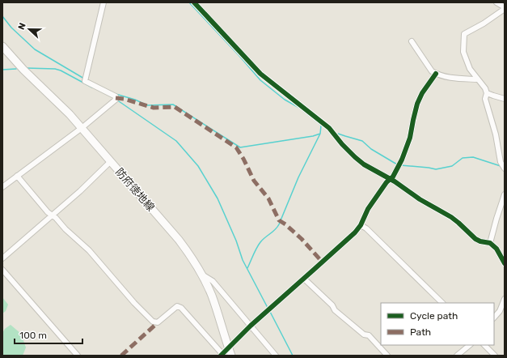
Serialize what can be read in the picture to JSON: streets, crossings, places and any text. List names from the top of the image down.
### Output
{
  "streets": {
    "main road": ["防府徳地線"]
  },
  "legend": ["Cycle path", "Path"],
  "scale_bar": "100 m",
  "north": "left"
}
